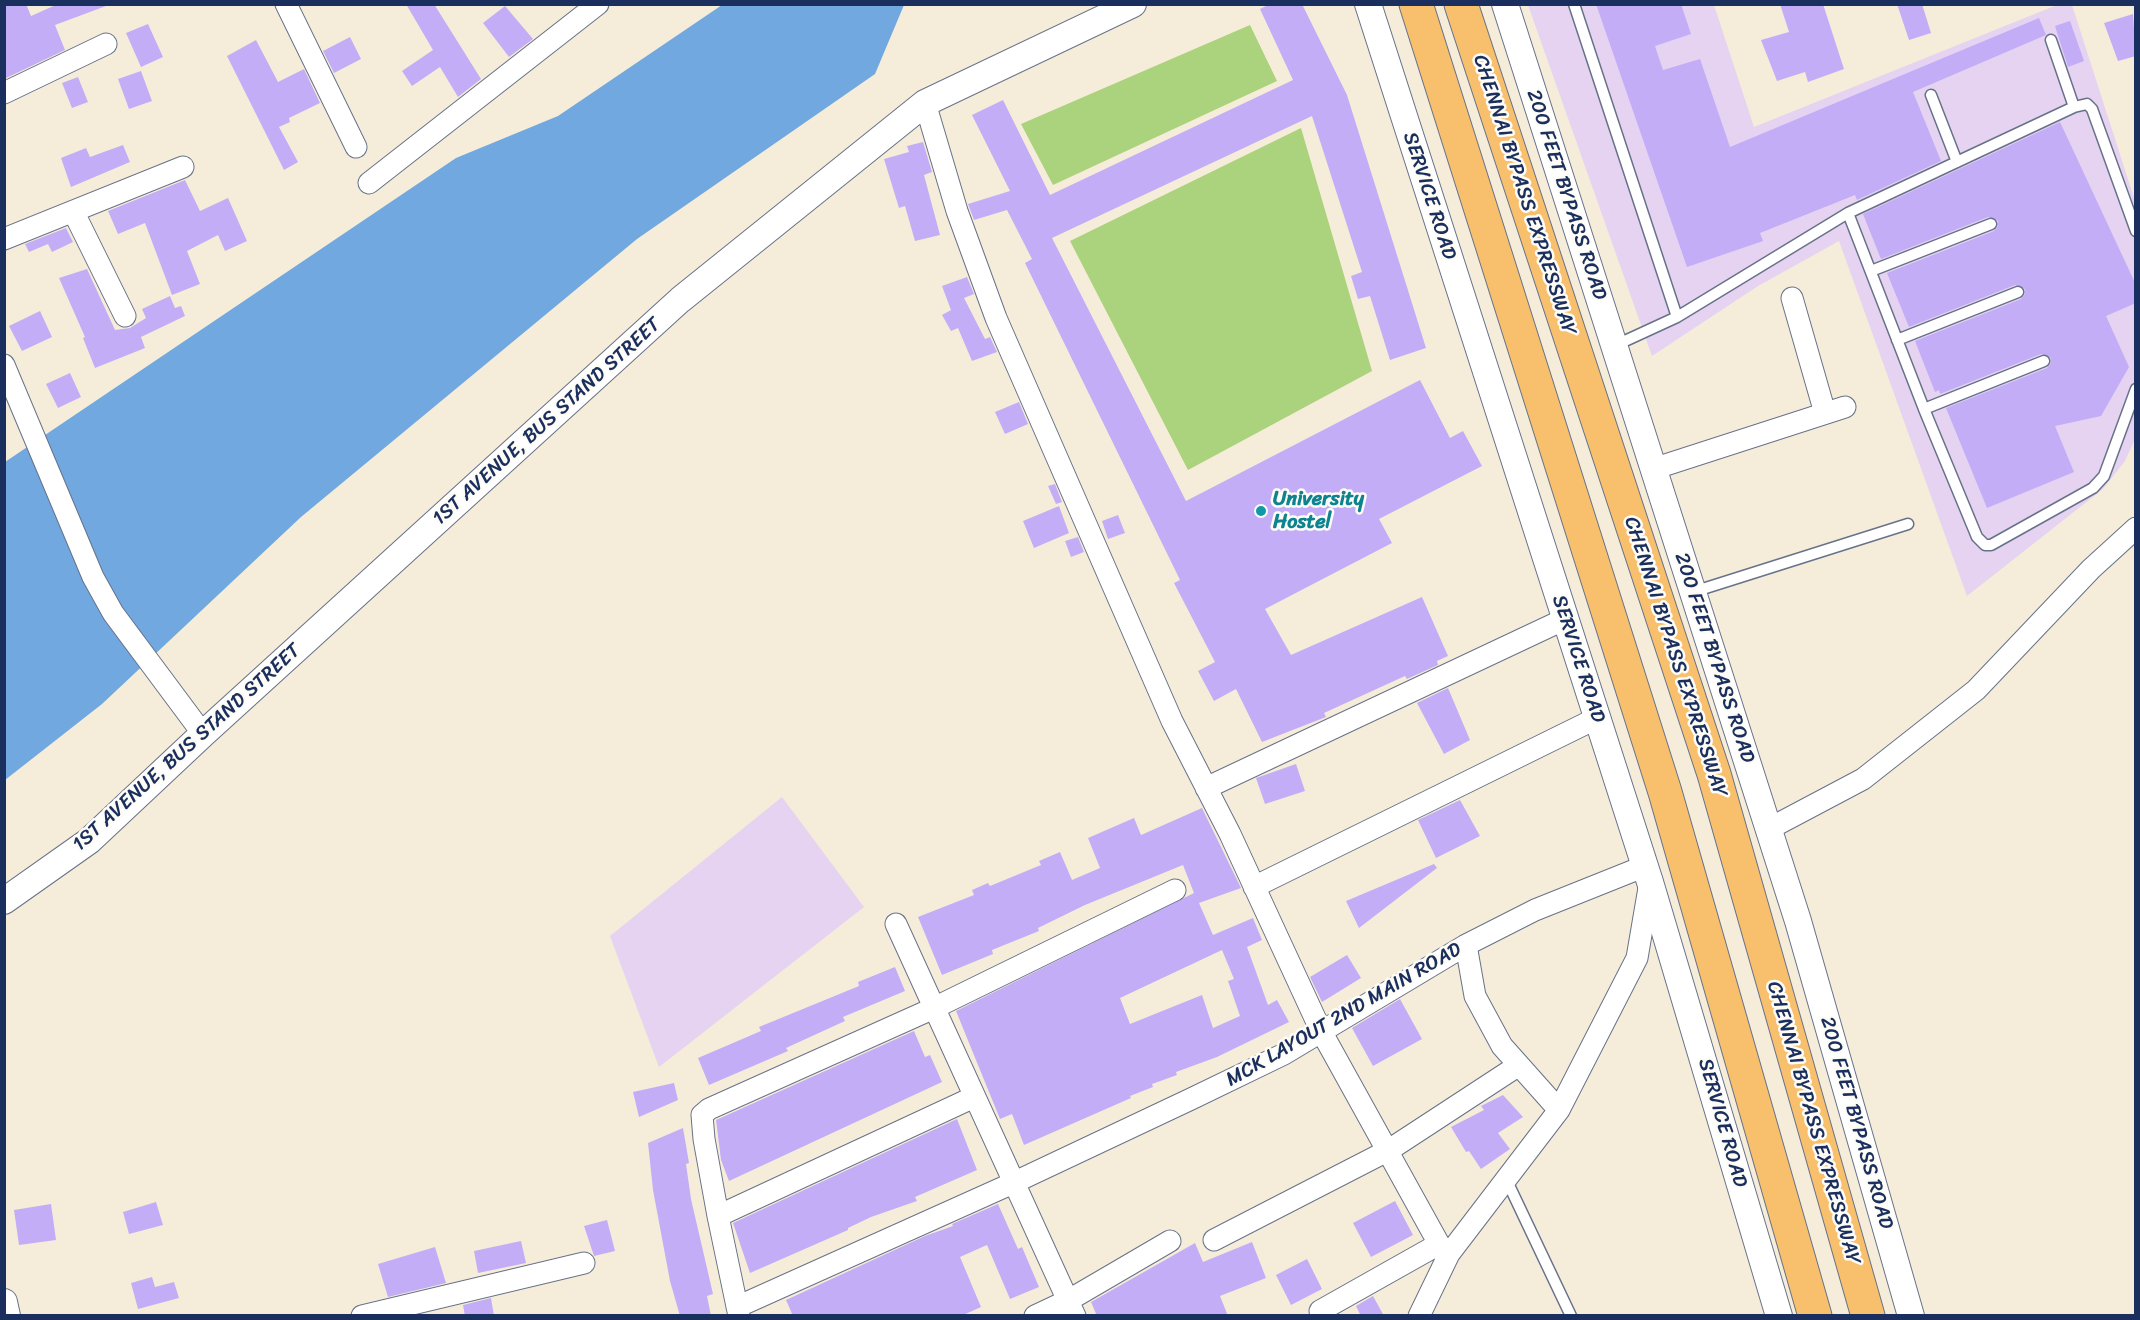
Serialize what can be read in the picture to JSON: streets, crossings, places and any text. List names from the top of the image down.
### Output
{
  "streets": {
    "highway": ["CHENNAI BYPASS EXPRESSWAY"],
    "street": [
      "200 FEET BYPASS ROAD",
      "SERVICE ROAD",
      "1ST AVENUE, BUS STAND STREET",
      "MCK LAYOUT 2ND MAIN ROAD"
    ]
  },
  "crossings": [
    ["SERVICE ROAD", "MCK LAYOUT 2ND MAIN ROAD"]
  ],
  "places": ["University Hostel"]
}
